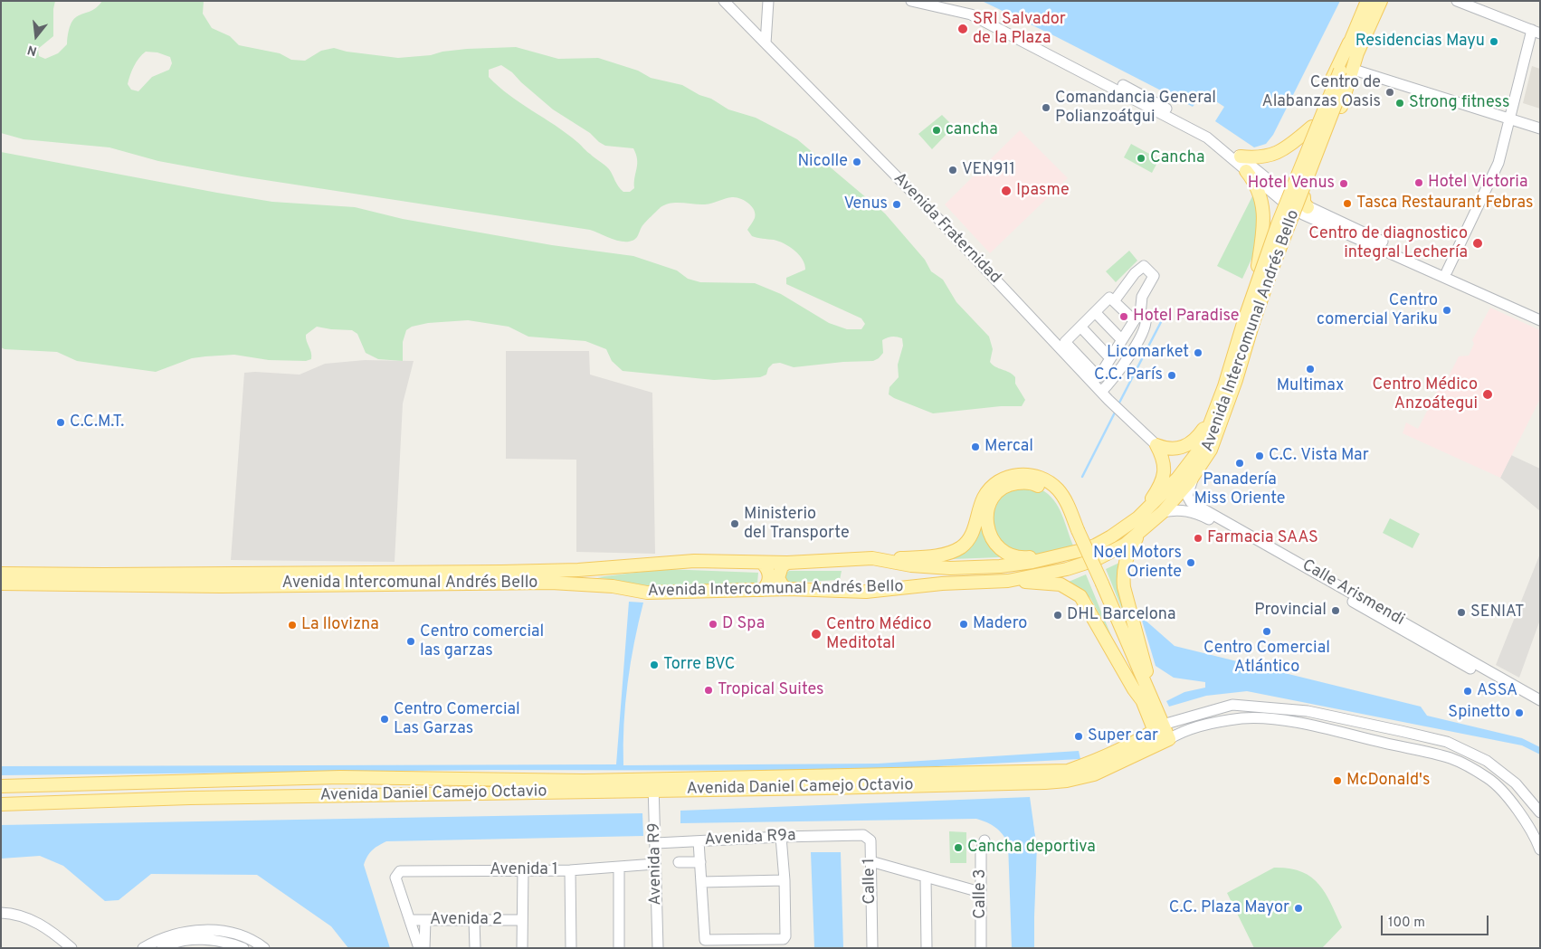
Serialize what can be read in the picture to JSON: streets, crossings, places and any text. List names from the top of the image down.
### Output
{
  "streets": {
    "main road": ["Avenida Intercomunal Andrés Bello", "Avenida Daniel Camejo Octavio"],
    "street": [
      "Avenida Fraternidad",
      "Calle Arismendi",
      "Avenida R9a",
      "Avenida R9",
      "Avenida 1",
      "Calle 1",
      "Calle 3",
      "Avenida 2"
    ]
  },
  "crossings": [
    ["Avenida Intercomunal Andrés Bello", "Calle Arismendi"],
    ["Avenida Daniel Camejo Octavio", "Avenida R9"],
    ["Avenida R9a", "Avenida R9"],
    ["Avenida R9a", "Calle 1"],
    ["Avenida R9", "Avenida 1"],
    ["Avenida 1", "Avenida 2"]
  ],
  "places": [
    "SRI Salvador de la Plaza",
    "Residencias Mayu",
    "Centro de Alabanzas Oasis",
    "Strong fitness",
    "Comandancia General Polianzoátgui",
    "cancha",
    "Cancha",
    "Nicolle",
    "VEN911",
    "Hotel Victoria",
    "Hotel Venus",
    "Ipasme",
    "Tasca Restaurant Febras",
    "Venus",
    "Centro de diagnostico integral Lechería",
    "Centro comercial Yariku",
    "Hotel Paradise",
    "Licomarket",
    "Multimax",
    "C.C. París",
    "Centro Médico Anzoátegui",
    "C.C.M.T.",
    "Mercal",
    "C.C. Vista Mar",
    "Panadería Miss Oriente",
    "Ministerio del Transporte",
    "Farmacia SAAS",
    "Noel Motors Oriente",
    "Provincial",
    "SENIAT",
    "DHL Barcelona",
    "D Spa",
    "Madero",
    "La llovizna",
    "Centro Comercial Atlántico",
    "Centro Médico Meditotal",
    "Centro comercial las garzas",
    "Torre BVC",
    "Tropical Suites",
    "ASSA",
    "Spinetto",
    "Centro Comercial Las Garzas",
    "Super car",
    "McDonald's",
    "Cancha deportiva",
    "C.C. Plaza Mayor"
  ],
  "scale_bar": "100 m",
  "north": "bottom"
}
